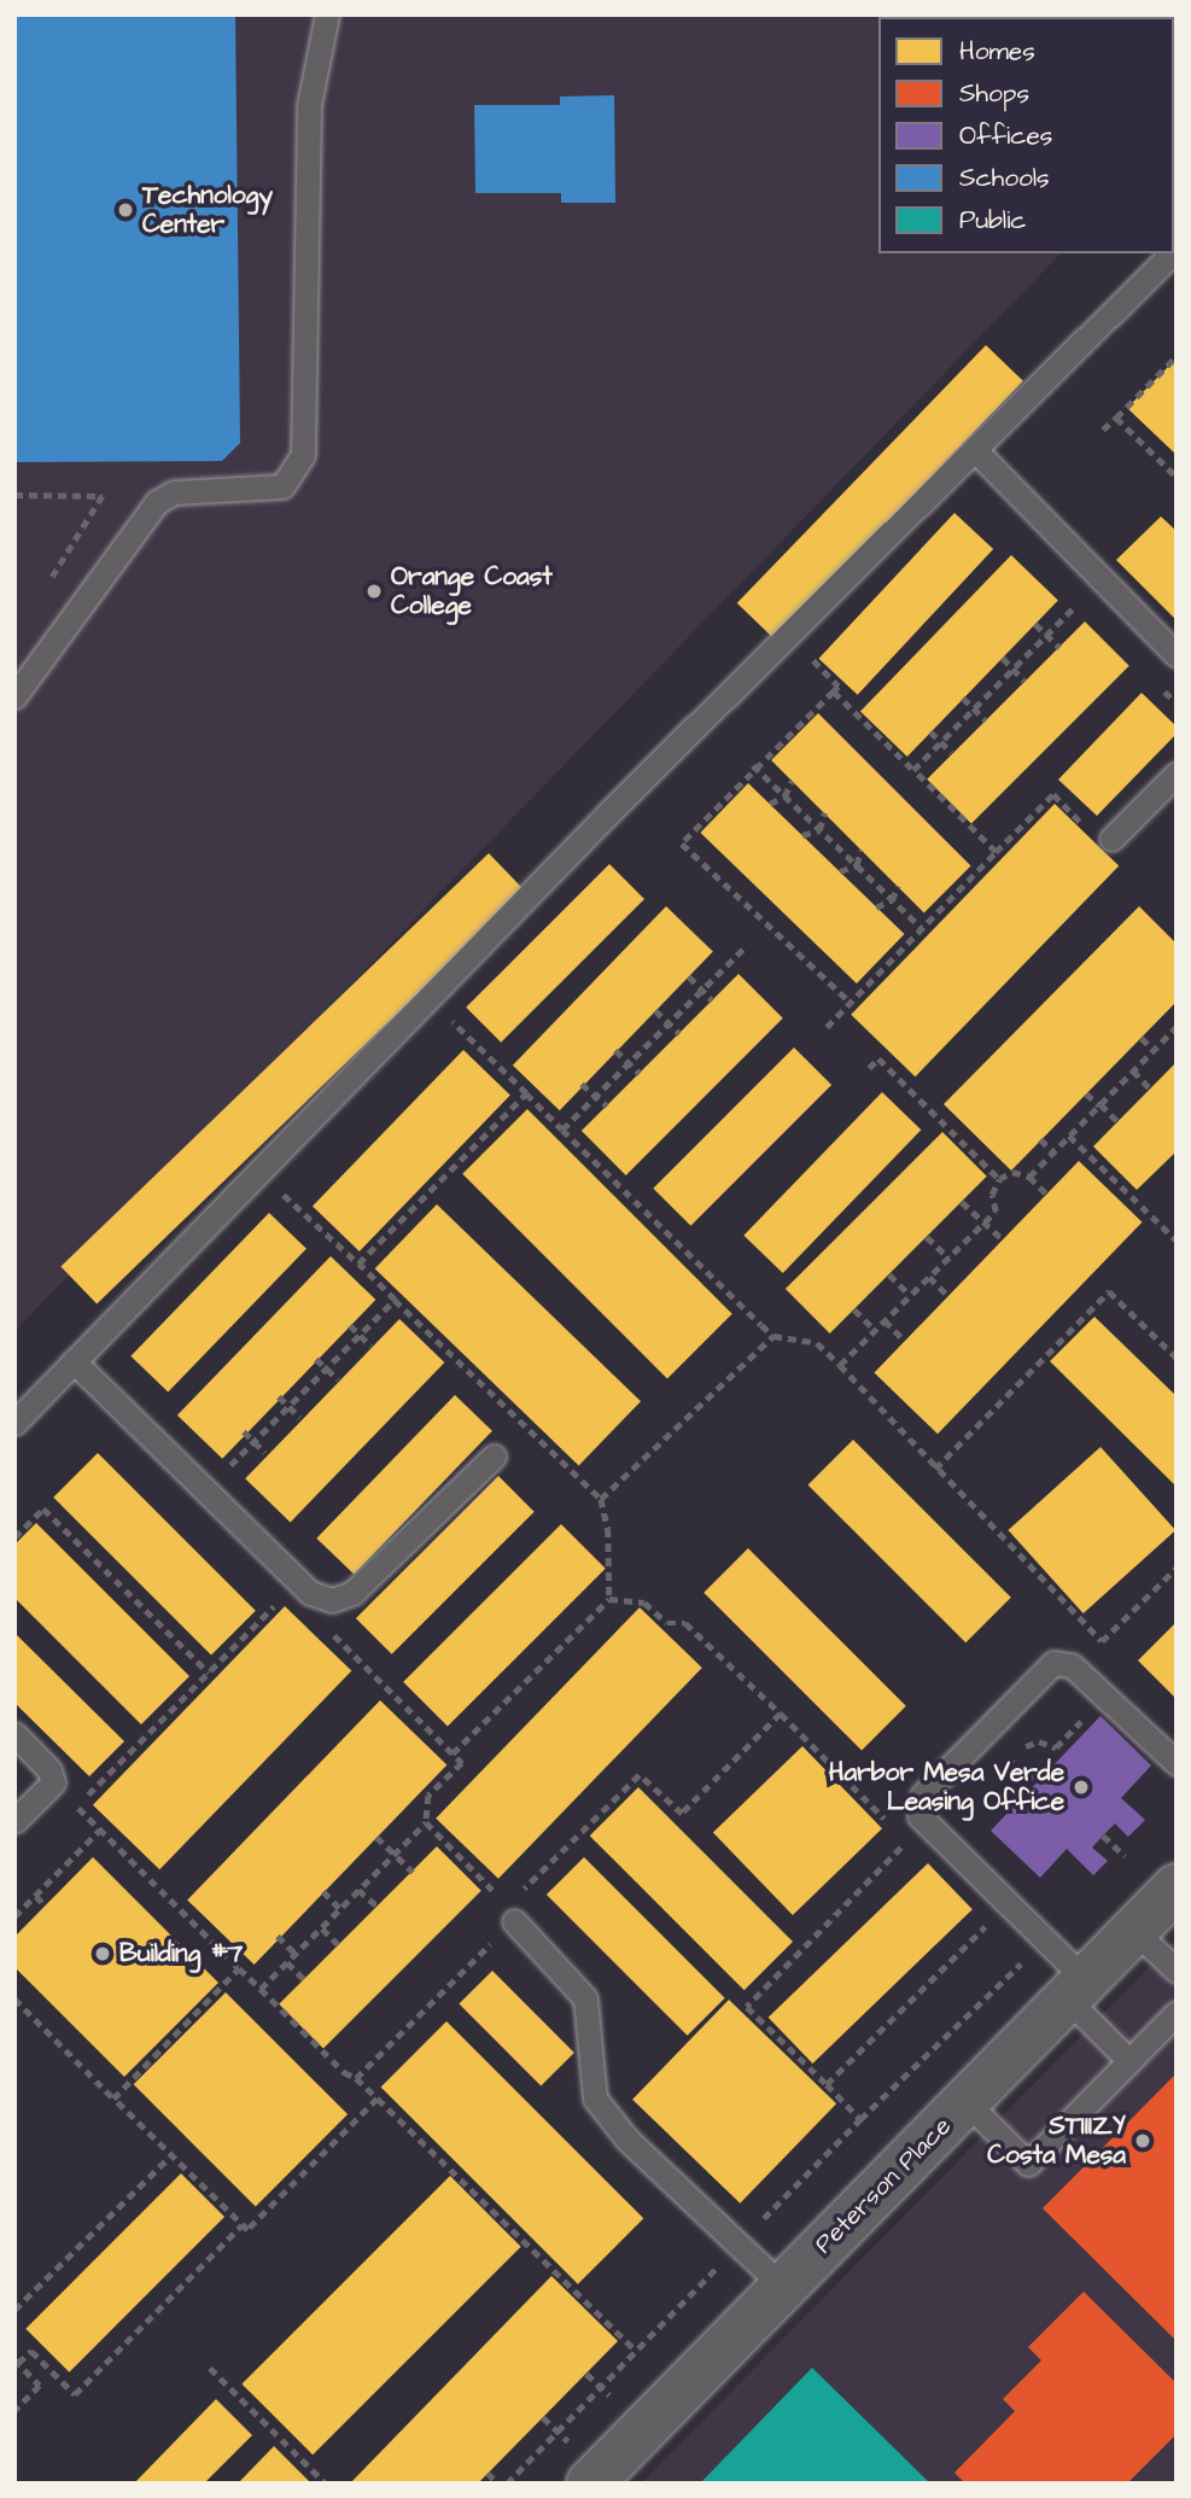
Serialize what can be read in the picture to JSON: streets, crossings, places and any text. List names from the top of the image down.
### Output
{
  "streets": {
    "street": ["Peterson Place"]
  },
  "places": [
    "Technology Center",
    "Orange Coast College",
    "Harbor Mesa Verde Leasing Office",
    "Building #7",
    "STIIIZY Costa Mesa"
  ],
  "legend": [
    "Homes",
    "Shops",
    "Offices",
    "Schools",
    "Public"
  ]
}
